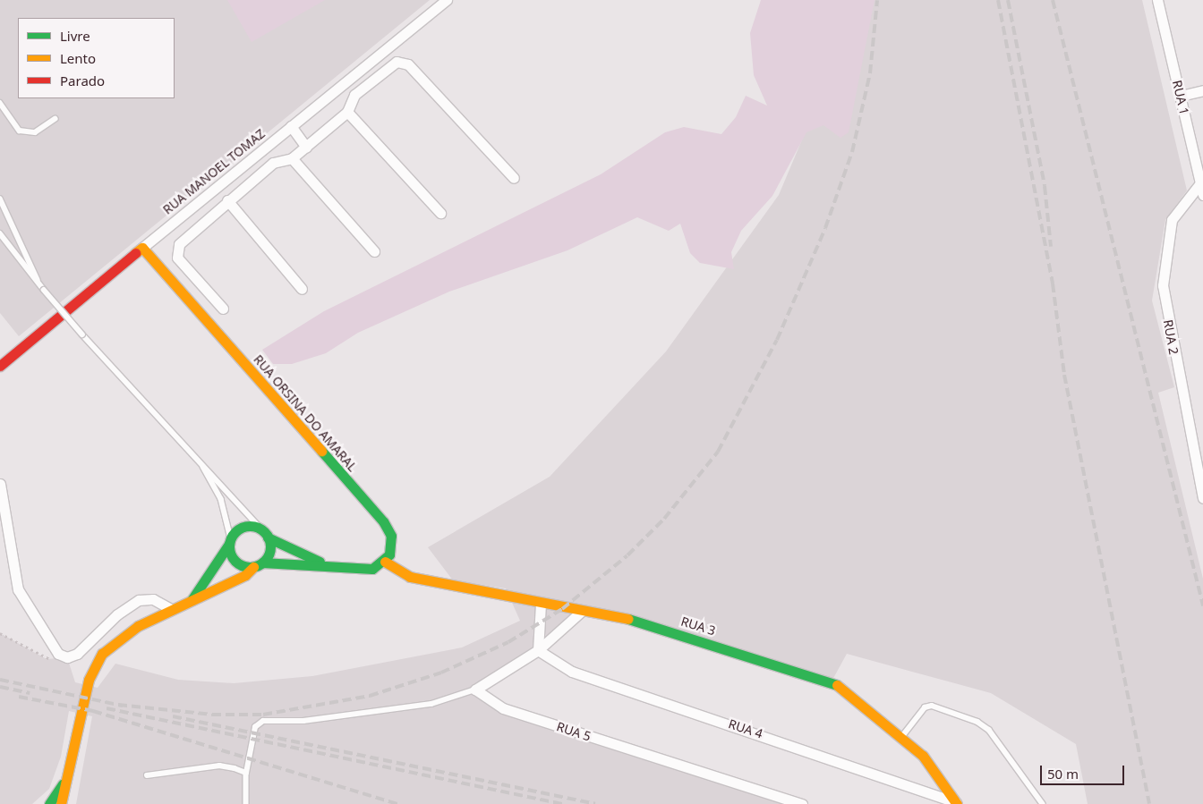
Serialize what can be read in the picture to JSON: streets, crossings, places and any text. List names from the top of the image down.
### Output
{
  "streets": {
    "street": [
      "RUA 1",
      "RUA MANOEL TOMAZ",
      "RUA 2",
      "RUA ORSINA DO AMARAL",
      "RUA 3",
      "RUA 4",
      "RUA 5"
    ]
  },
  "crossings": [
    ["RUA 1", "RUA 2"],
    ["RUA MANOEL TOMAZ", "RUA ORSINA DO AMARAL"],
    ["RUA ORSINA DO AMARAL", "RUA 3"],
    ["RUA 3", "RUA 4"]
  ],
  "legend": ["Livre", "Lento", "Parado"],
  "scale_bar": "50 m"
}
